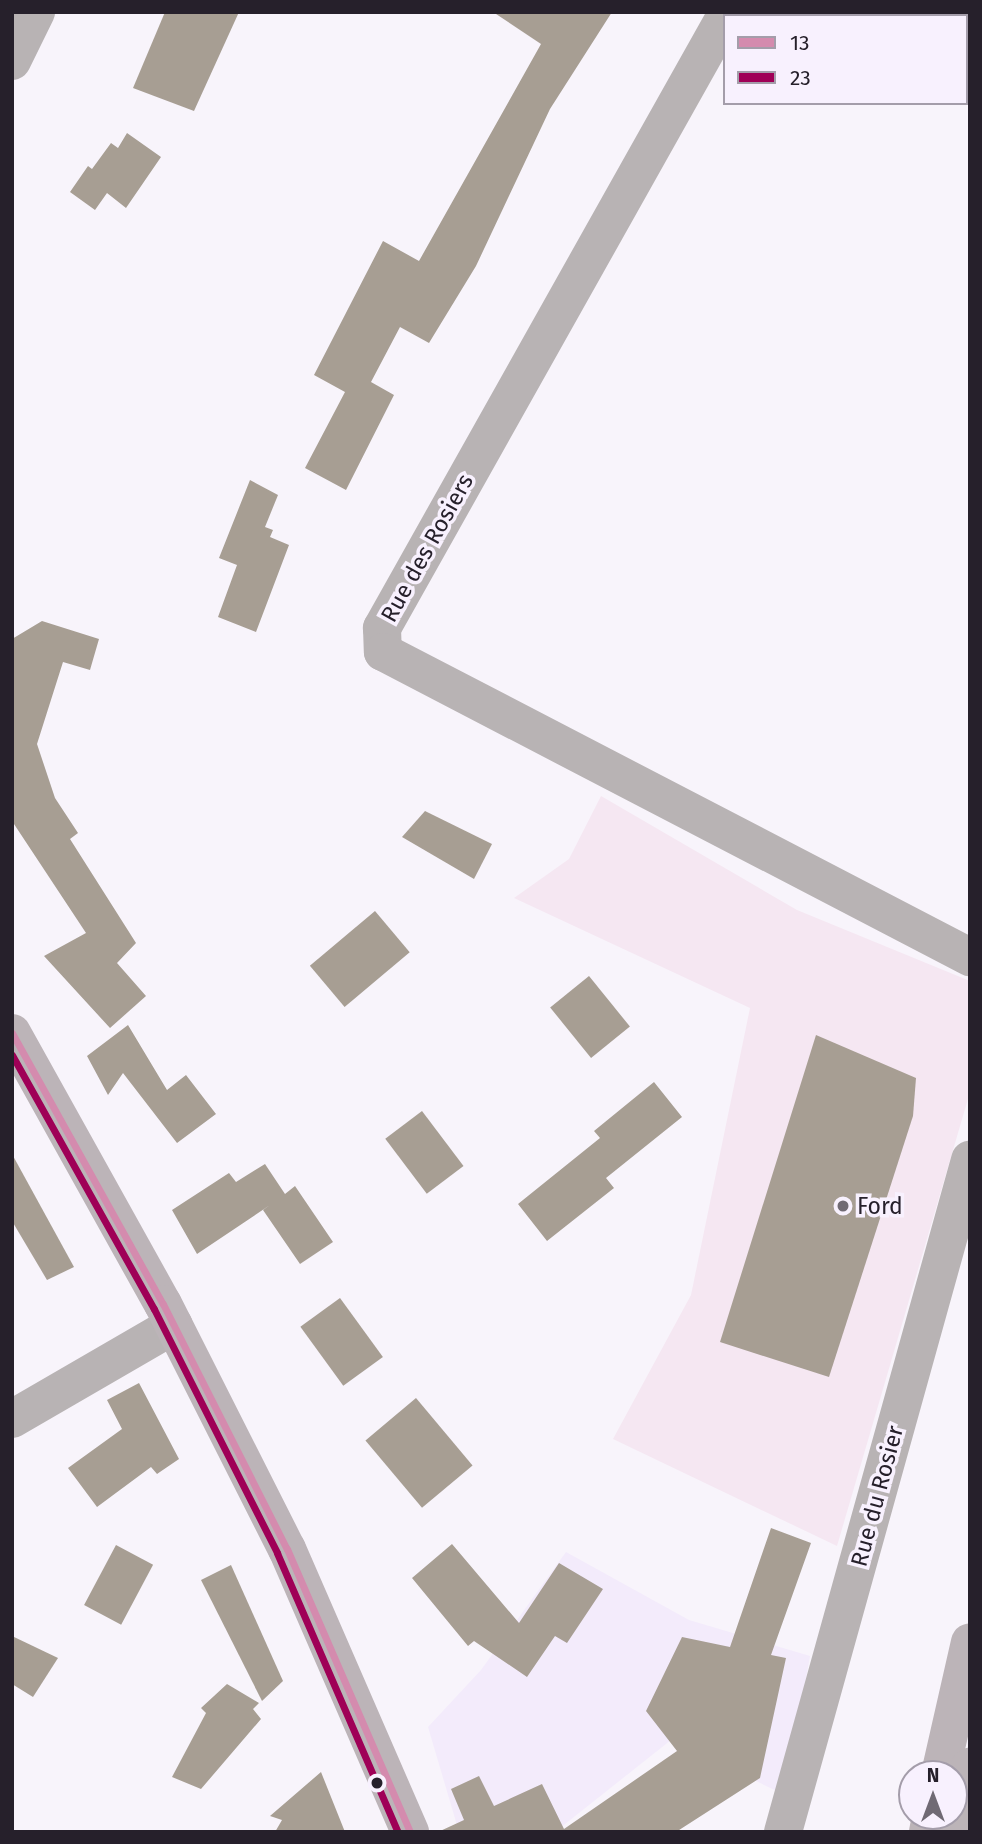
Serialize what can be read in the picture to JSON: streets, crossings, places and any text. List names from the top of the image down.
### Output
{
  "streets": {
    "street": ["Rue des Rosiers", "Rue du Rosier"]
  },
  "places": ["Ford"],
  "lines": ["transit line 13", "transit line 23"],
  "legend": ["13", "23"],
  "north": "top"
}
